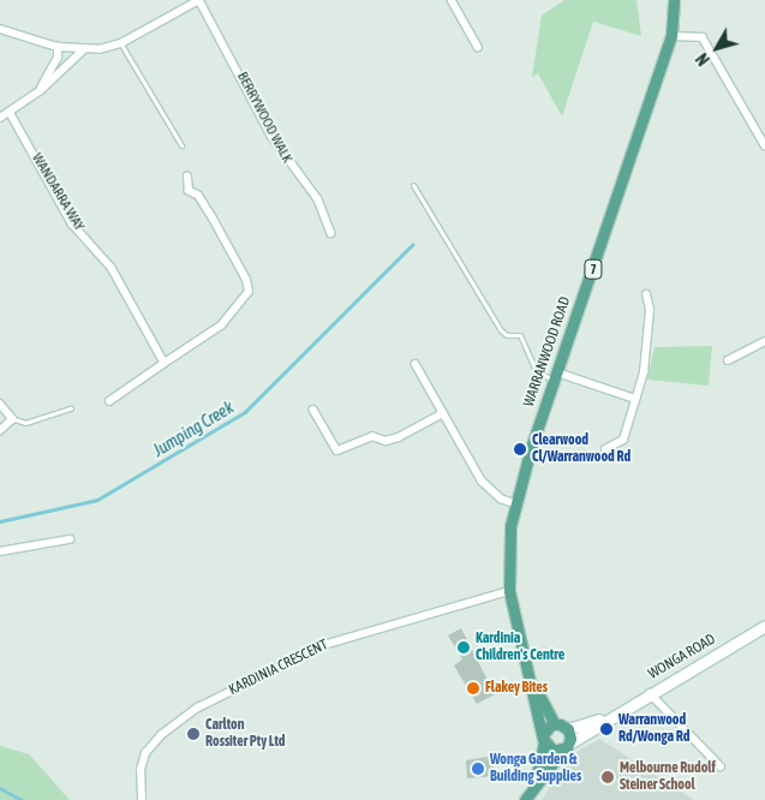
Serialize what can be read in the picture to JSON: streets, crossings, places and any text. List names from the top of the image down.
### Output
{
  "streets": {
    "main road": ["7", "WARRANWOOD ROAD", "WONGA ROAD"],
    "street": ["BERRYWOOD WALK", "WANDARRA WAY", "KARDINIA CRESCENT"]
  },
  "crossings": [
    ["7", "WARRANWOOD ROAD"],
    ["WARRANWOOD ROAD", "WONGA ROAD"],
    ["WARRANWOOD ROAD", "KARDINIA CRESCENT"]
  ],
  "water": ["Jumping Creek"],
  "places": [
    "Clearwood Cl/Warranwood Rd",
    "Kardinia Children's Centre",
    "Flakey Bites",
    "Warranwood Rd/Wonga Rd",
    "Carlton Rossiter Pty Ltd",
    "Wonga Garden & Building Supplies",
    "Melbourne Rudolf Steiner School"
  ],
  "north": "bottom left"
}
